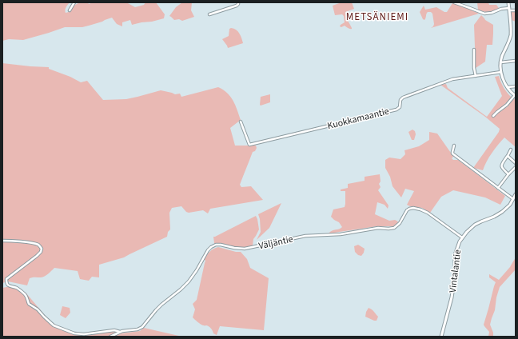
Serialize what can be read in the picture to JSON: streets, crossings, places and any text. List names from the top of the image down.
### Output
{
  "streets": {
    "street": ["Kuokkamaantie", "Väljäntie", "Vintalantie"]
  },
  "crossings": [
    ["Väljäntie", "Vintalantie"]
  ],
  "districts": ["METSÄNIEMI"]
}
